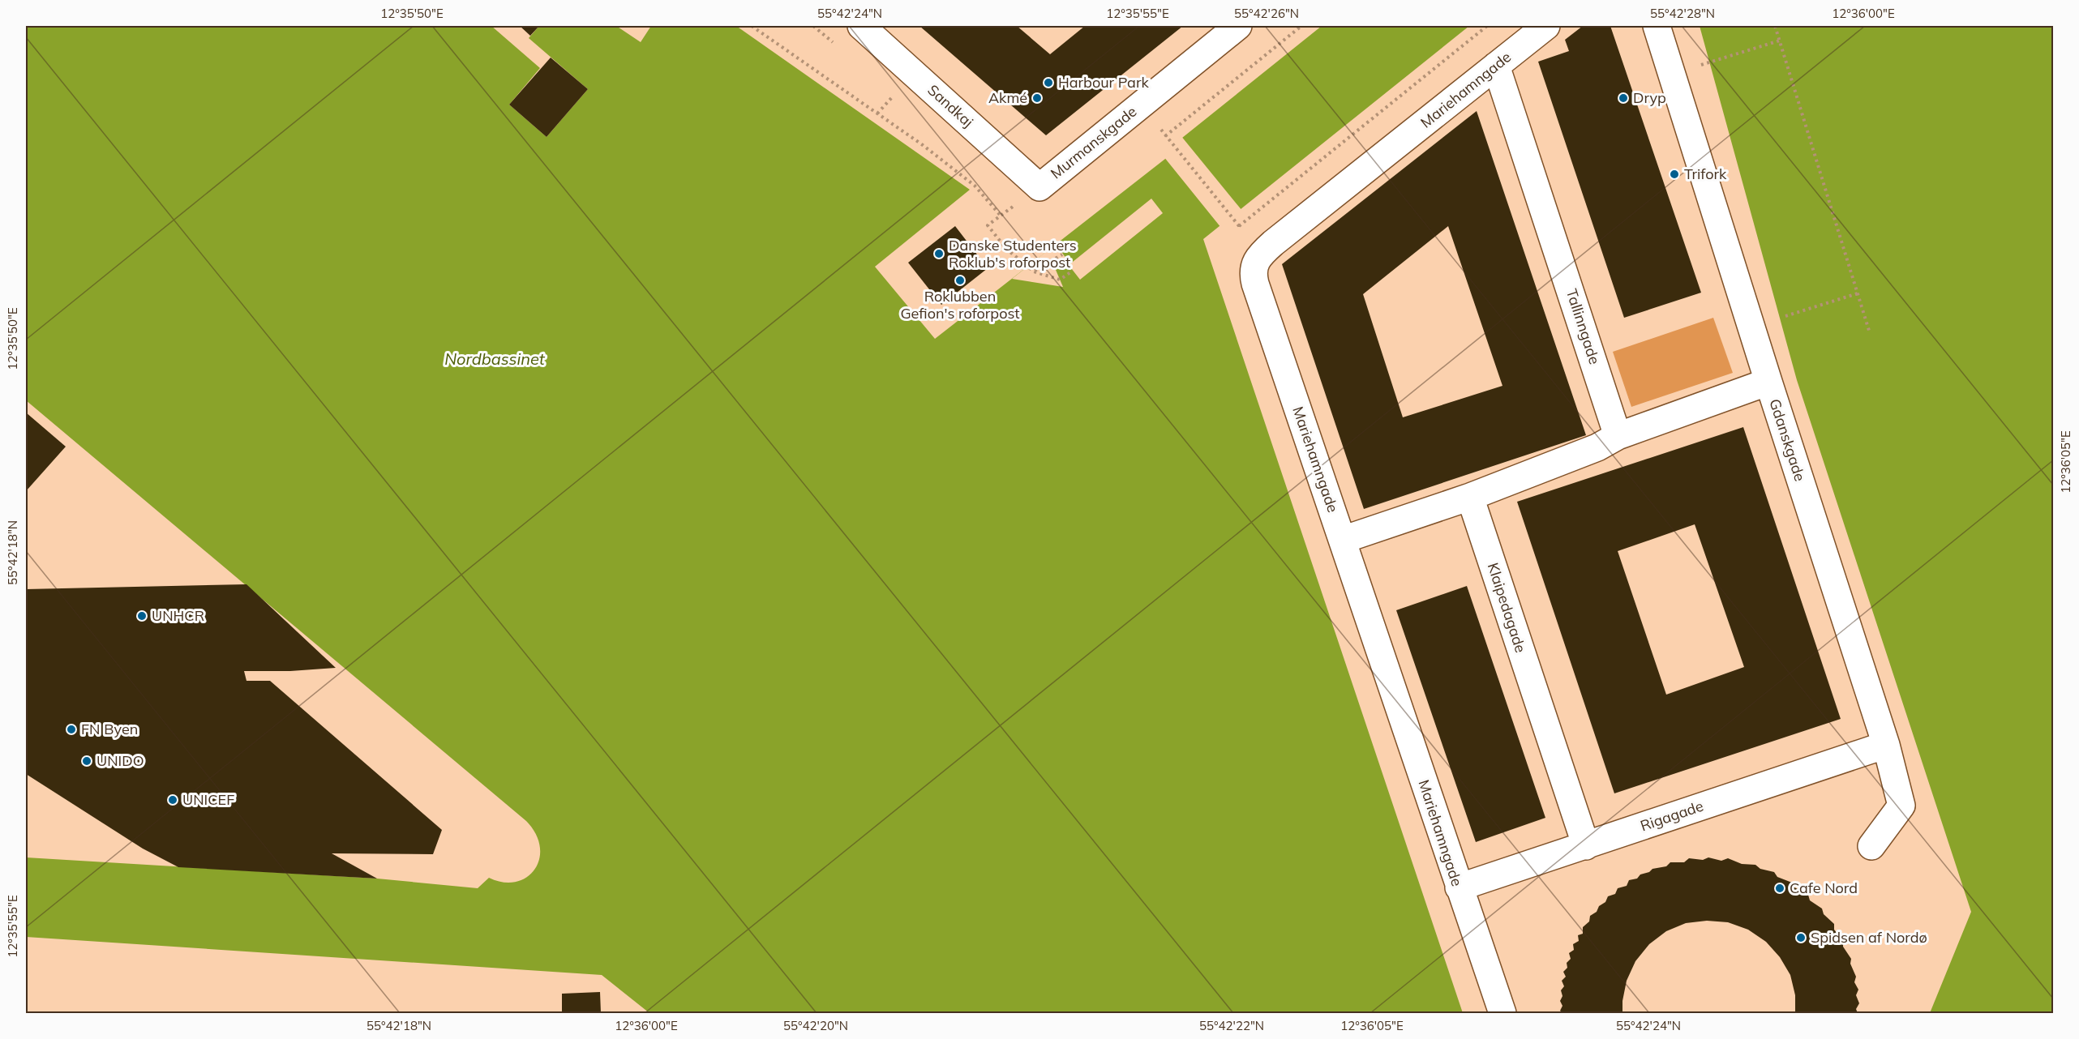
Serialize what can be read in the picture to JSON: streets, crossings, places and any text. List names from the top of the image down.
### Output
{
  "streets": {
    "street": [
      "Mariehamngade",
      "Sandkaj",
      "Murmanskgade",
      "Tallinngade",
      "Gdanskgade",
      "Klaipedagade",
      "Rigagade"
    ]
  },
  "crossings": [
    ["Mariehamngade", "Tallinngade"],
    ["Mariehamngade", "Rigagade"],
    ["Sandkaj", "Murmanskgade"],
    ["Gdanskgade", "Rigagade"],
    ["Klaipedagade", "Rigagade"]
  ],
  "water": ["Nordbassinet"],
  "places": [
    "Harbour Park",
    "Akmé",
    "Dryp",
    "Trifork",
    "Danske Studenters Roklub's roforpost",
    "Roklubben Gefion's roforpost",
    "UNHCR",
    "FN Byen",
    "UNIDO",
    "UNICEF",
    "Cafe Nord",
    "Spidsen af Nordø"
  ],
  "coordinates": [
    "12°35'50\"E",
    "55°42'24\"N",
    "12°35'55\"E",
    "55°42'26\"N",
    "55°42'28\"N",
    "12°36'00\"E",
    "12°36'05\"E",
    "55°42'18\"N",
    "55°42'20\"N",
    "55°42'22\"N"
  ]
}
